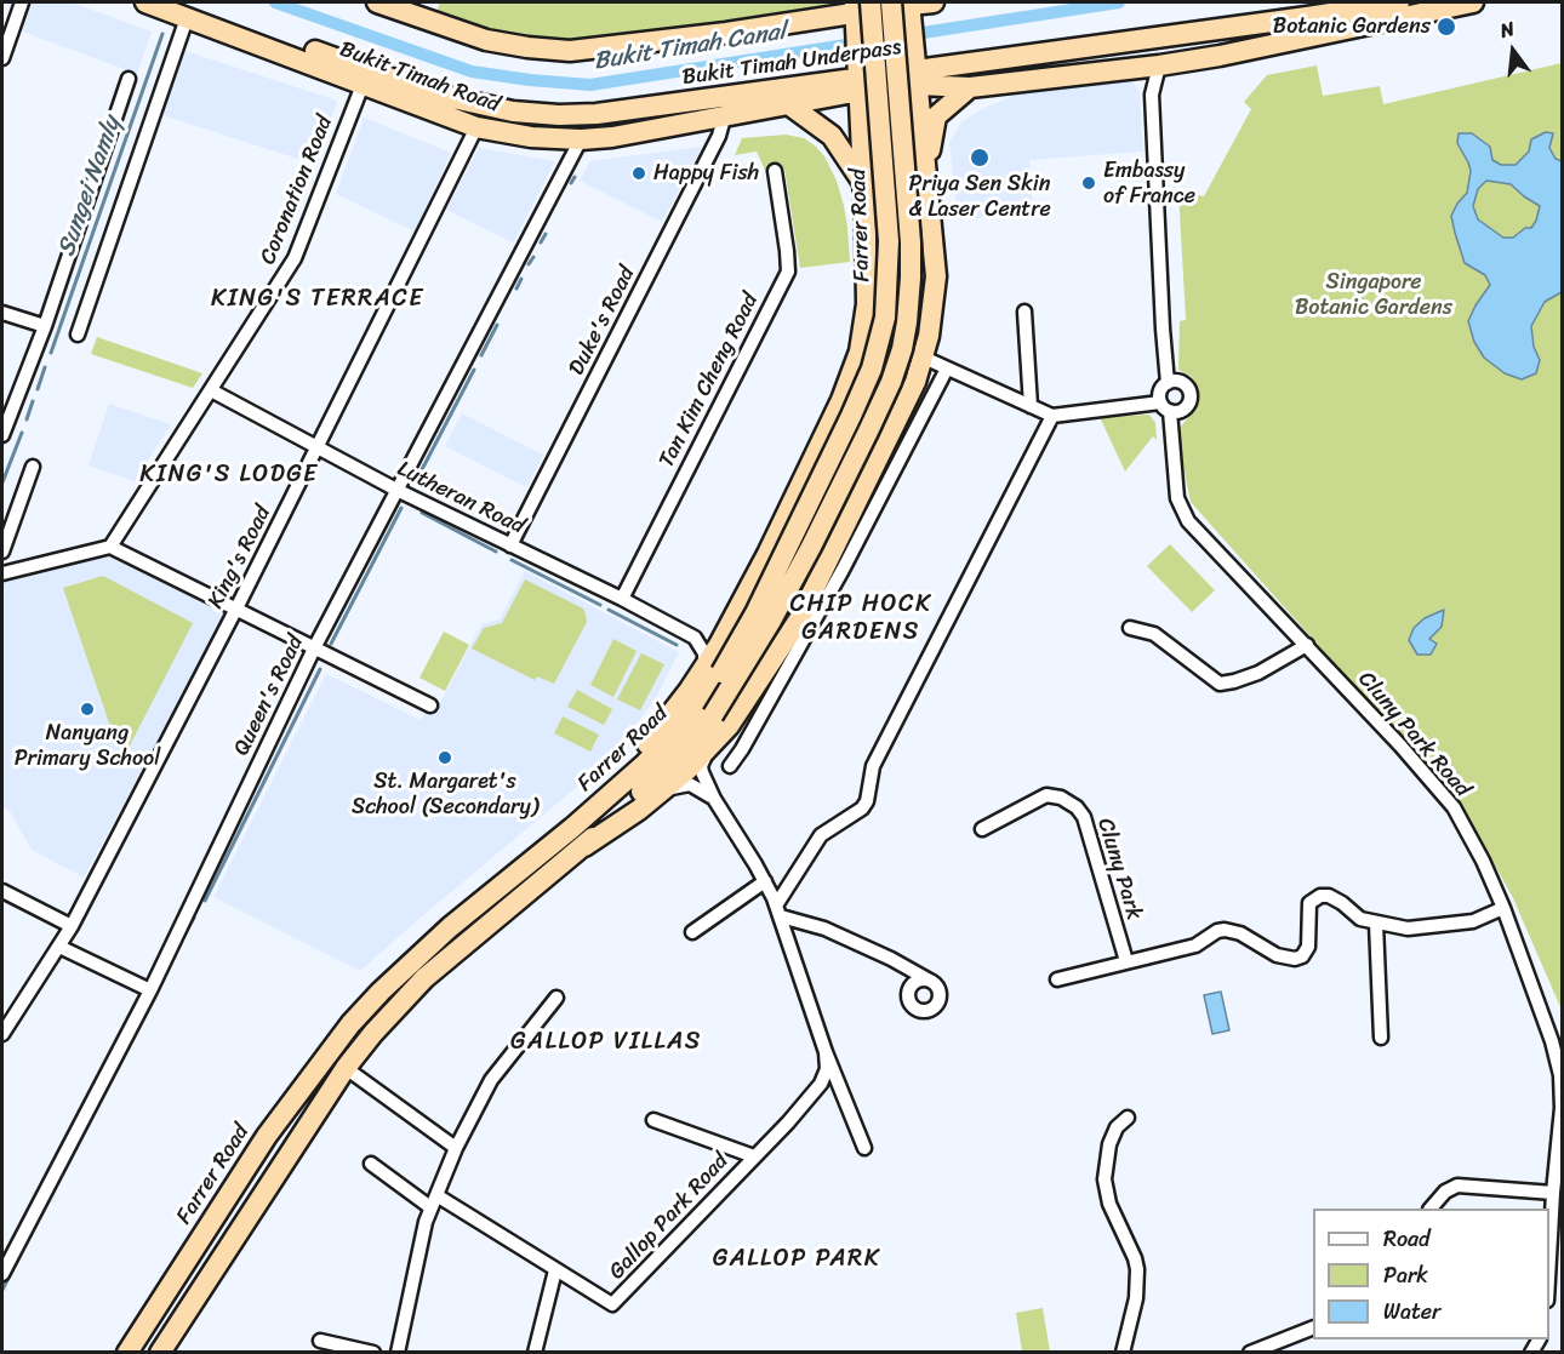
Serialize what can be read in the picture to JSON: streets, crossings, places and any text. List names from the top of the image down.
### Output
{
  "streets": {
    "highway": ["Bukit Timah Underpass", "Bukit Timah Road", "Farrer Road"],
    "street": [
      "Coronation Road",
      "Duke's Road",
      "Tan Kim Cheng Road",
      "Lutheran Road",
      "King's Road",
      "Queen's Road",
      "Cluny Park Road",
      "Cluny Park",
      "Gallop Park Road"
    ]
  },
  "crossings": [
    ["Bukit Timah Underpass", "Bukit Timah Road"],
    ["Bukit Timah Road", "Coronation Road"],
    ["Bukit Timah Road", "Duke's Road"],
    ["Bukit Timah Road", "King's Road"],
    ["Bukit Timah Road", "Queen's Road"],
    ["Coronation Road", "Lutheran Road"],
    ["Duke's Road", "Lutheran Road"],
    ["Tan Kim Cheng Road", "Lutheran Road"],
    ["Lutheran Road", "King's Road"],
    ["Lutheran Road", "Queen's Road"]
  ],
  "districts": [
    "KING'S TERRACE",
    "KING'S LODGE",
    "CHIP HOCK GARDENS",
    "GALLOP VILLAS",
    "GALLOP PARK"
  ],
  "water": ["Bukit Timah Canal", "Sungei Namly"],
  "parks": ["Singapore Botanic Gardens"],
  "places": [
    "Botanic Gardens",
    "Priya Sen Skin & Laser Centre",
    "Happy Fish",
    "Embassy of France",
    "Nanyang Primary School",
    "St. Margaret's School (Secondary)"
  ],
  "legend": ["Road", "Park", "Water"],
  "north": "top"
}
